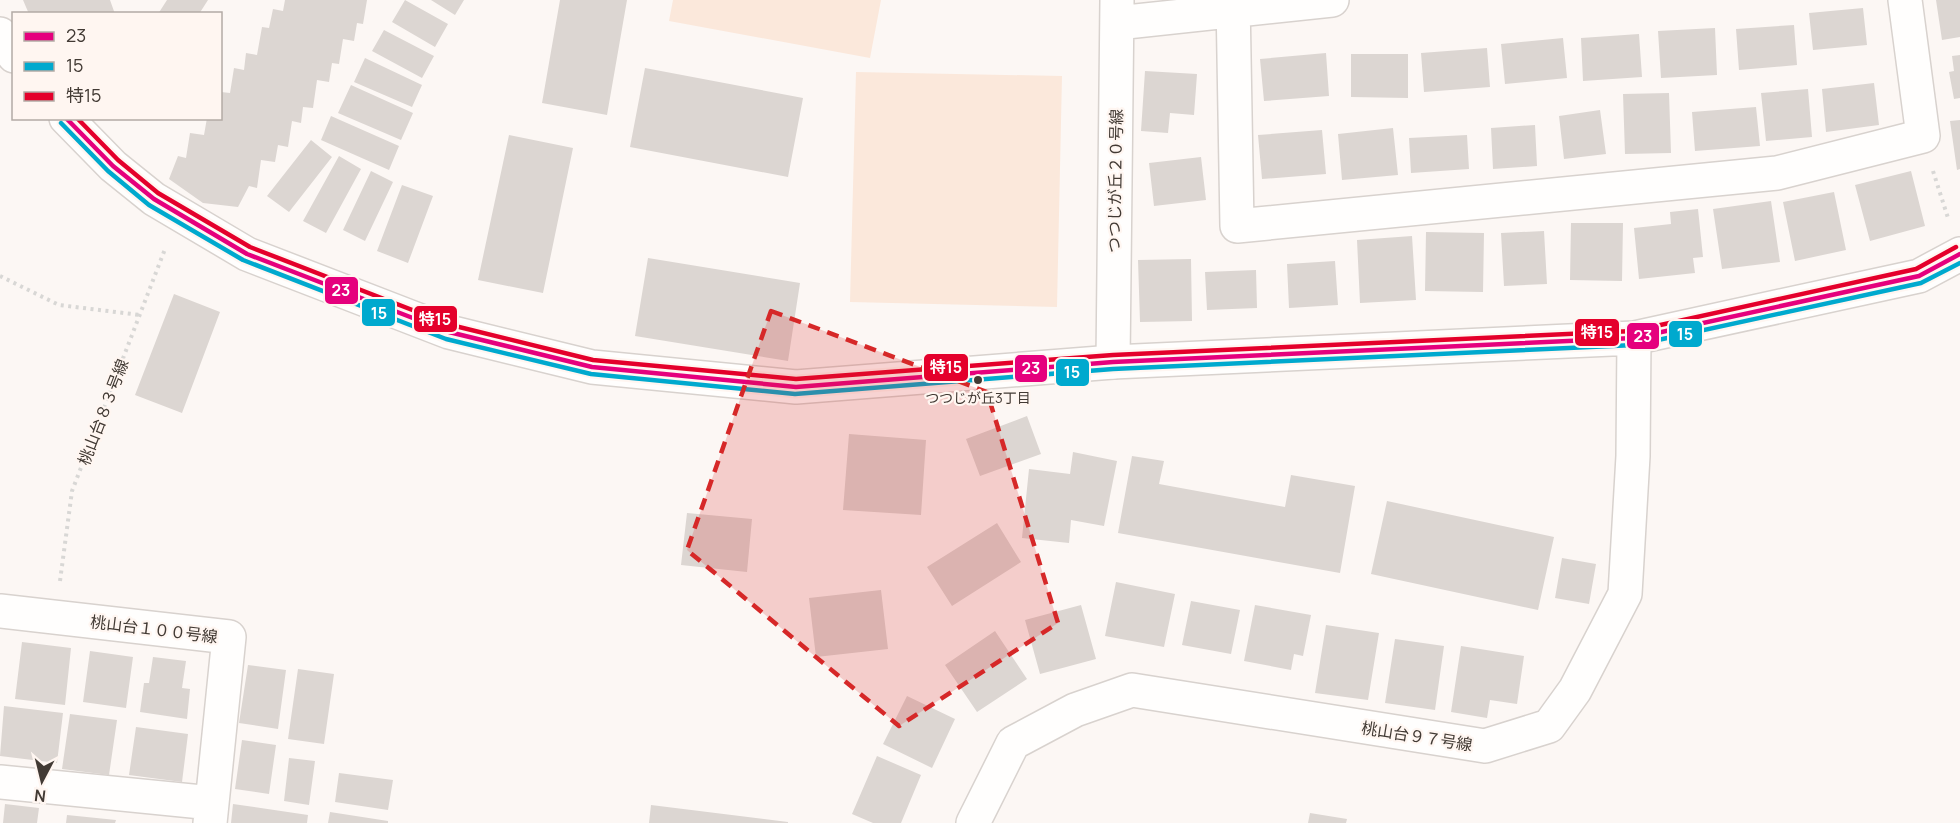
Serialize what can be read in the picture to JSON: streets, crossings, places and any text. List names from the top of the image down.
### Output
{
  "streets": {
    "street": ["つつじが丘２０号線", "桃山台１００号線", "桃山台９７号線"],
    "path": ["桃山台８３号線"]
  },
  "crossings": [
    ["桃山台８３号線", "桃山台１００号線"]
  ],
  "places": ["つつじが丘3丁目"],
  "lines": ["transit line 23", "transit line 特15", "transit line 15"],
  "legend": ["23", "15", "特15"],
  "north": "bottom"
}
